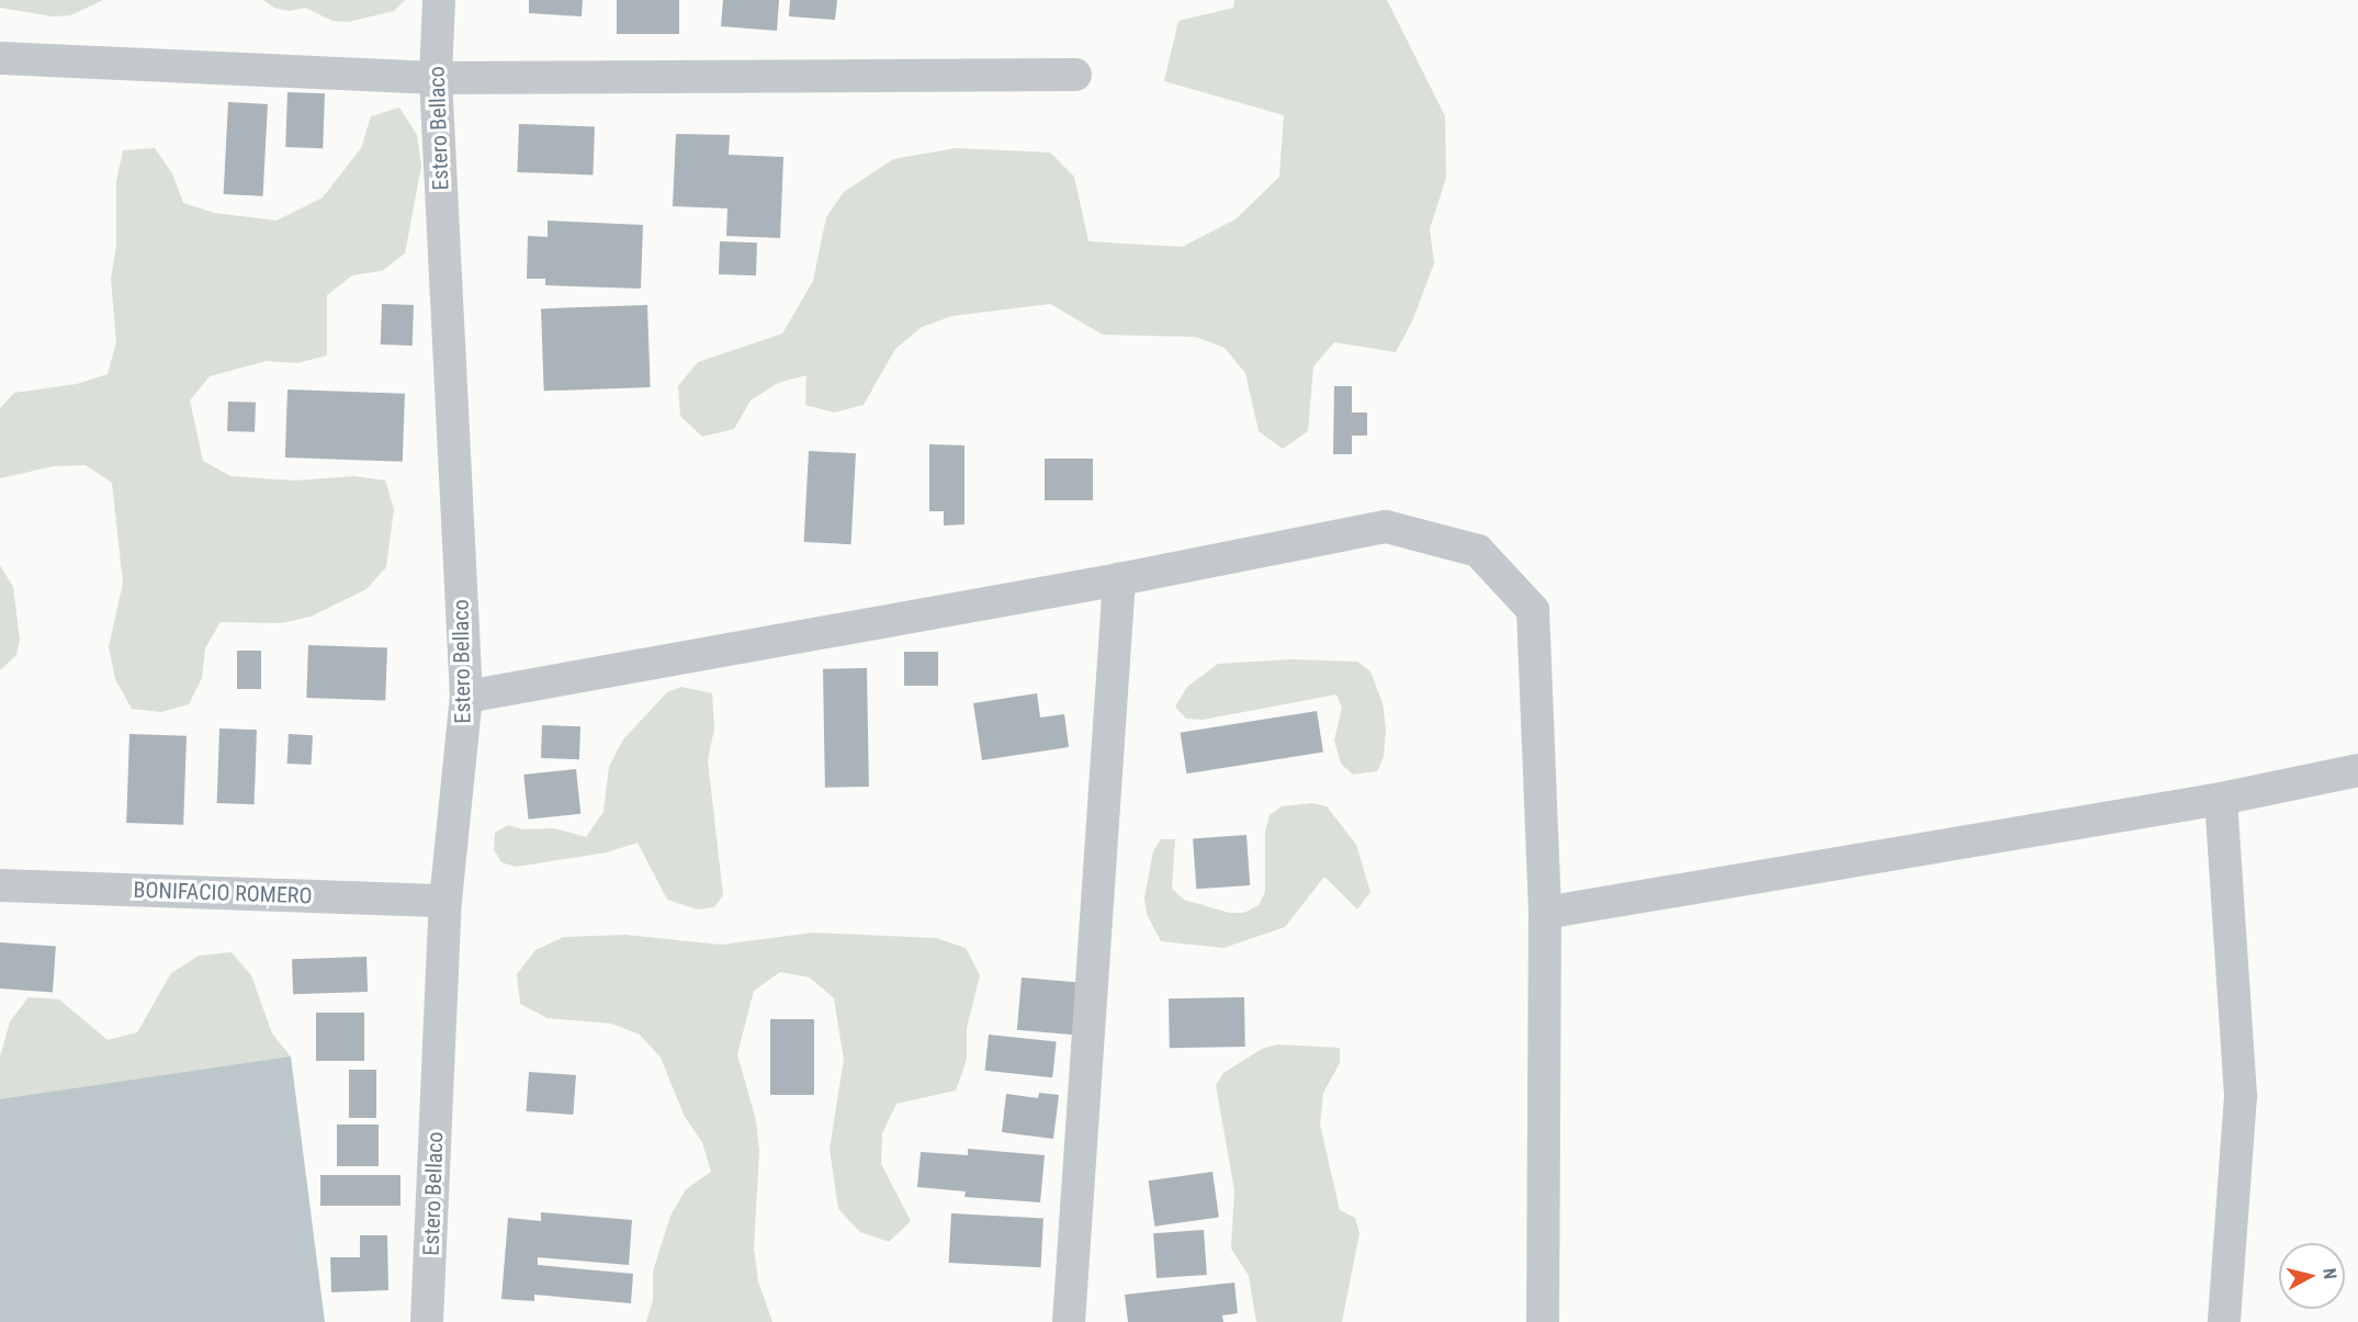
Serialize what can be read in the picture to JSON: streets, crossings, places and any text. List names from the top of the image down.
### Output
{
  "streets": {
    "street": ["Estero Bellaco", "BONIFACIO ROMERO"]
  },
  "crossings": [
    ["Estero Bellaco", "BONIFACIO ROMERO"]
  ],
  "north": "right"
}
